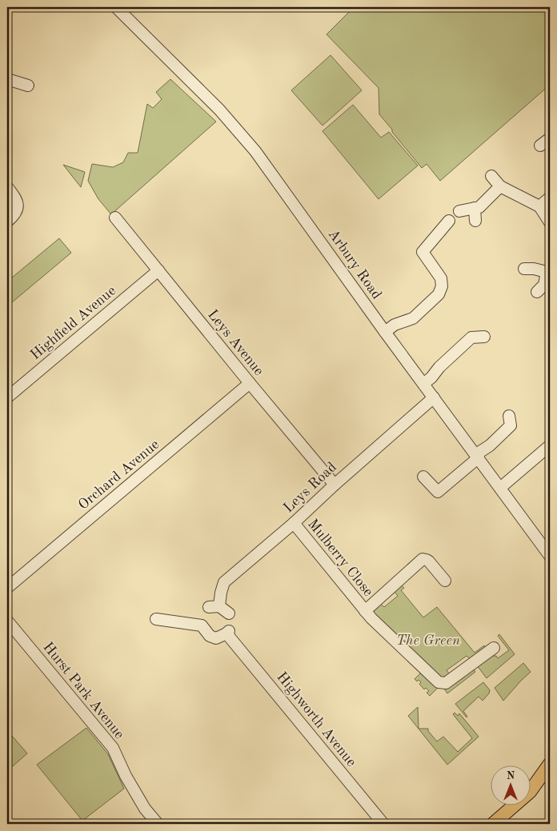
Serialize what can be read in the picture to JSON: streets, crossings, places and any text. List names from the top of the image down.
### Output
{
  "streets": {
    "street": [
      "Arbury Road",
      "Highfield Avenue",
      "Leys Avenue",
      "Orchard Avenue",
      "Leys Road",
      "Mulberry Close",
      "Hurst Park Avenue",
      "Highworth Avenue"
    ]
  },
  "crossings": [
    ["Arbury Road", "Leys Road"],
    ["Highfield Avenue", "Leys Avenue"],
    ["Leys Avenue", "Orchard Avenue"],
    ["Leys Avenue", "Leys Road"],
    ["Leys Road", "Mulberry Close"]
  ],
  "parks": ["The Green"],
  "north": "top"
}
